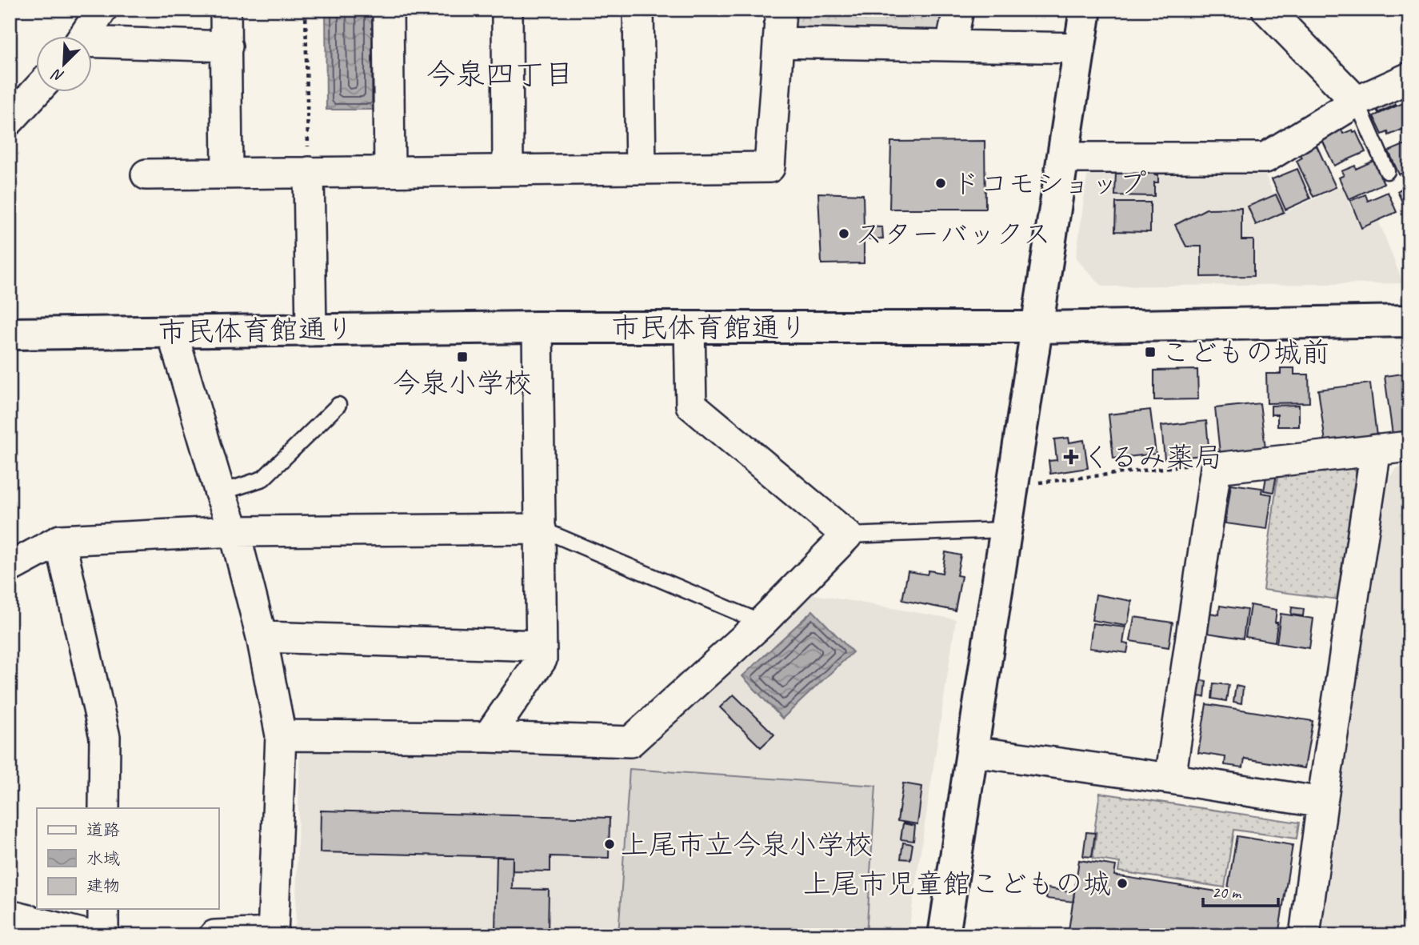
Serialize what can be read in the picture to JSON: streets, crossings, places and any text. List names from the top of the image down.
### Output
{
  "streets": {
    "street": ["市民体育館通り"]
  },
  "districts": ["今泉四丁目"],
  "places": {
    "other": [
      "ドコモショップ",
      "スターバックス",
      "上尾市立今泉小学校",
      "上尾市児童館こどもの城"
    ],
    "transit": ["こどもの城前", "今泉小学校"],
    "health": ["くるみ薬局"]
  },
  "legend": ["道路", "水域", "建物"],
  "scale_bar": "20 m",
  "north": "bottom left"
}
